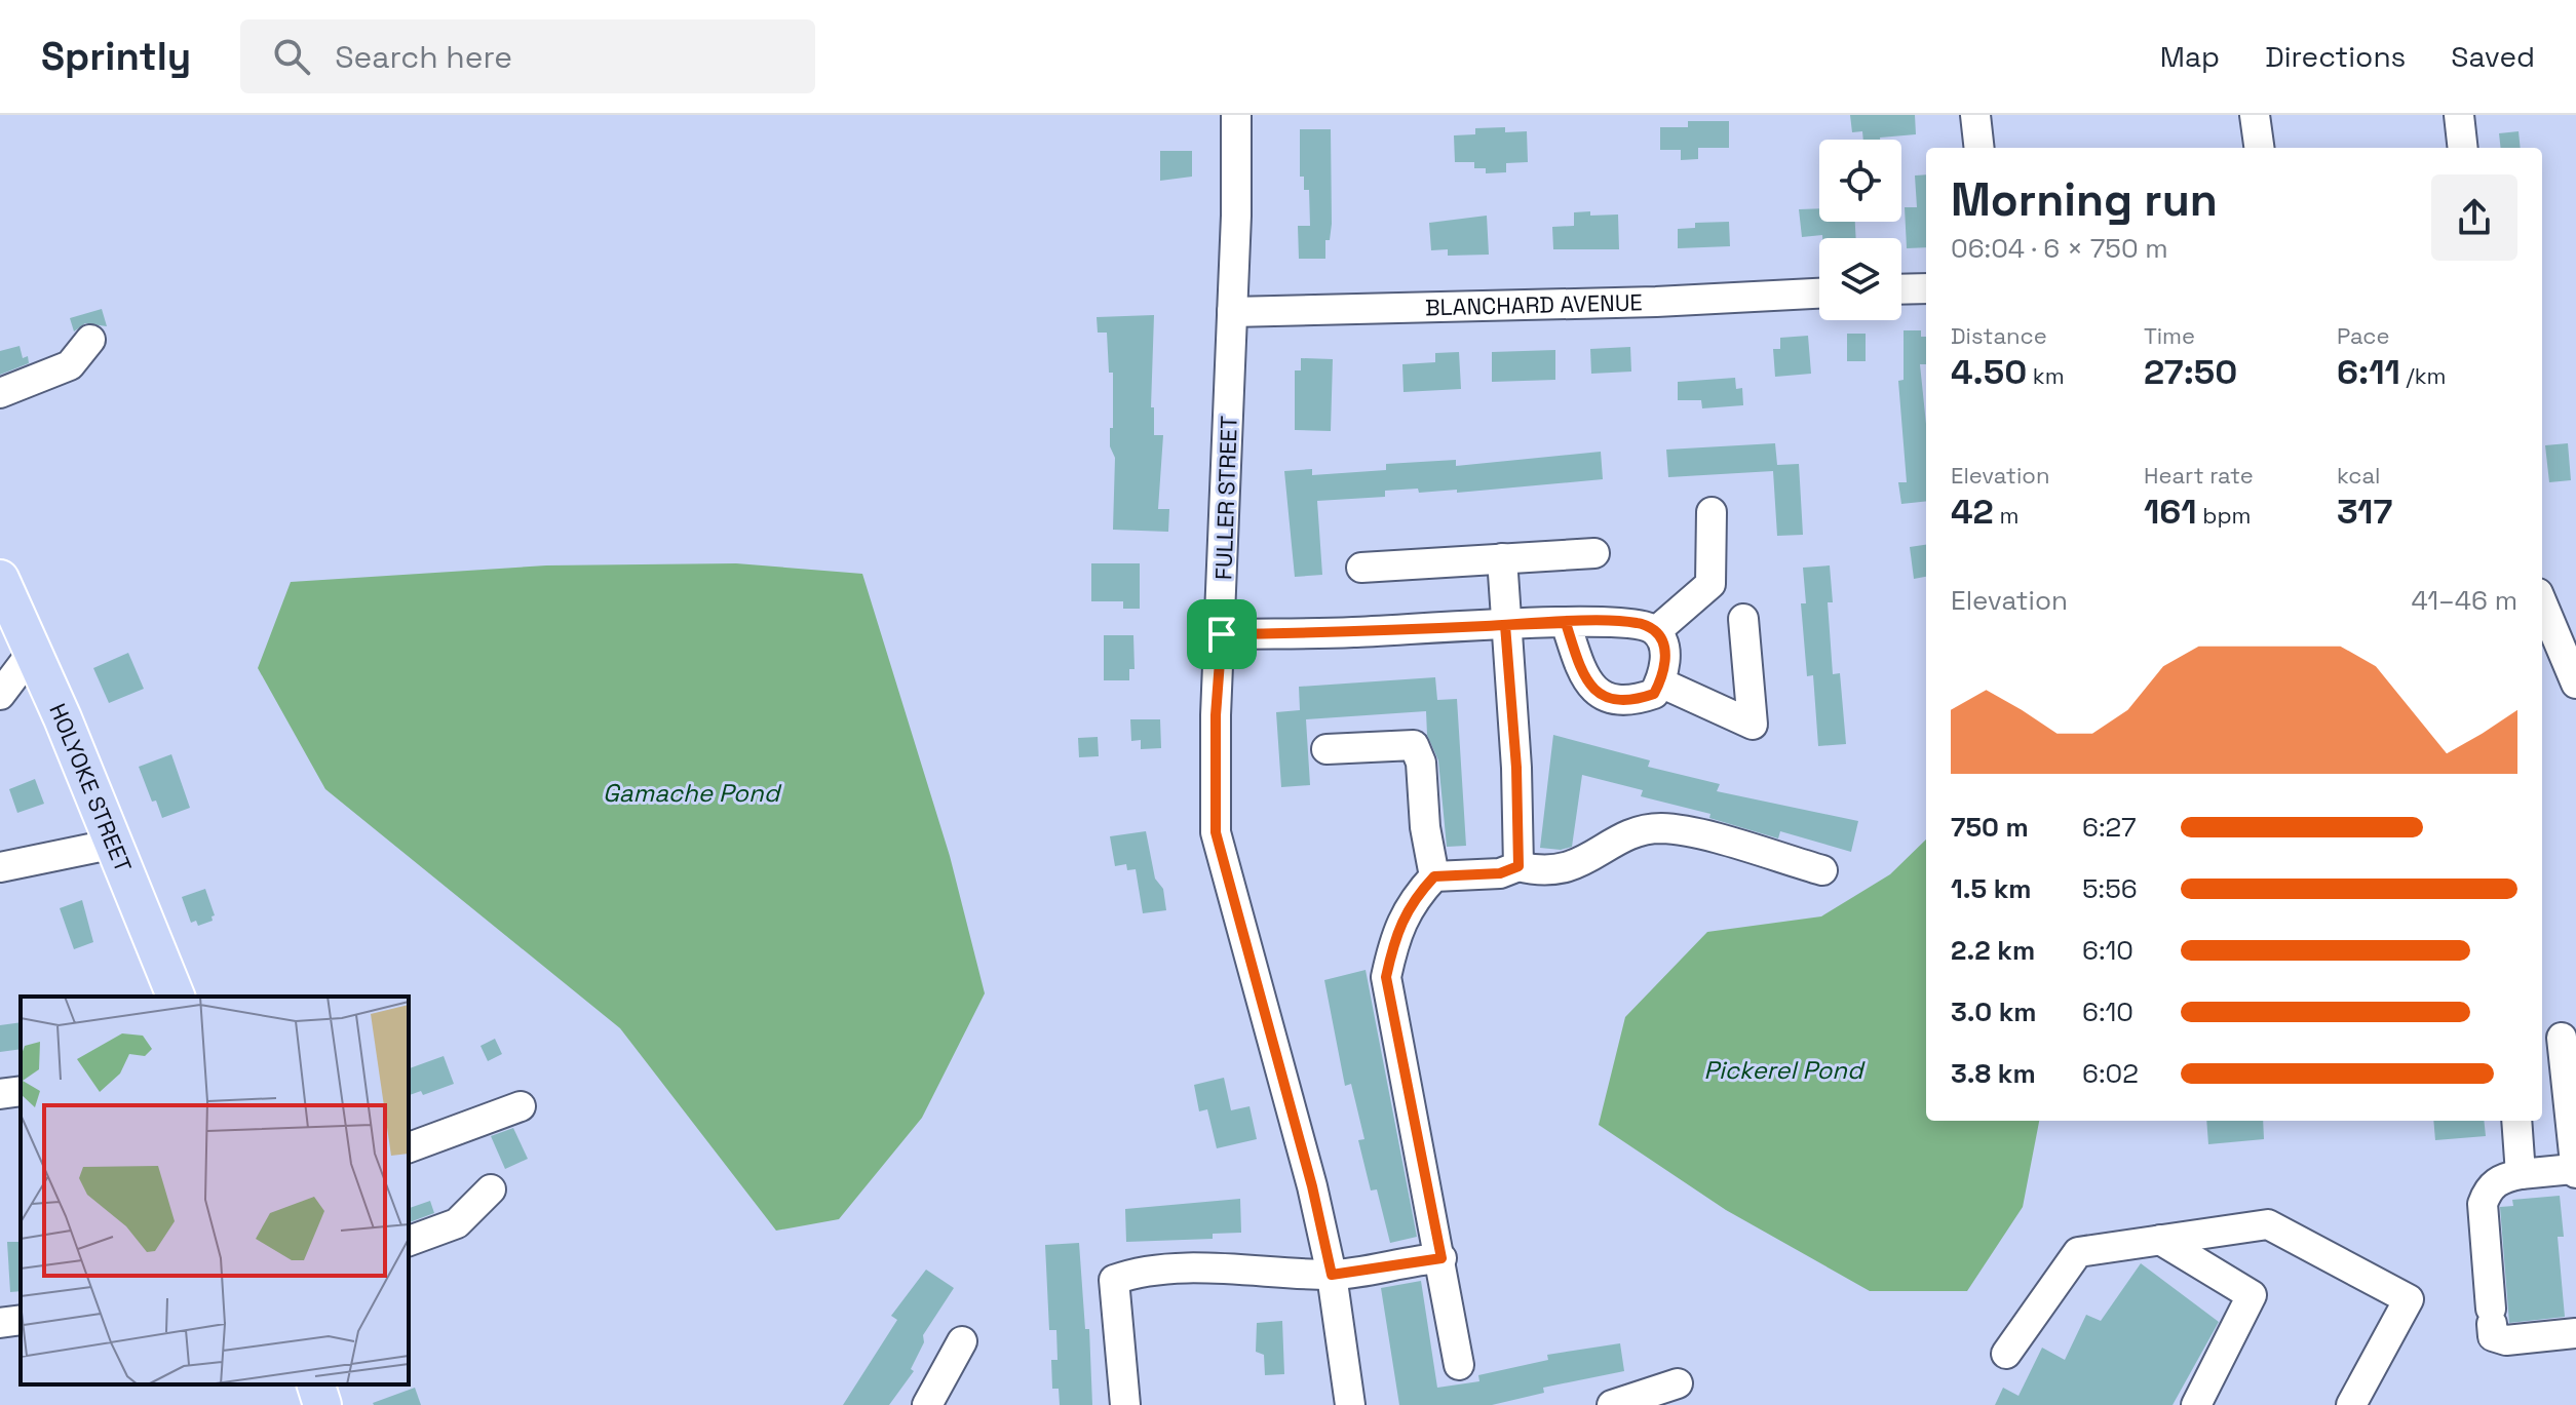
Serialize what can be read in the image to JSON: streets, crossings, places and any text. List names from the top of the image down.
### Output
{
  "streets": {
    "main road": ["HOLYOKE STREET"],
    "street": ["BLANCHARD AVENUE", "FULLER STREET"]
  },
  "crossings": [
    ["BLANCHARD AVENUE", "FULLER STREET"]
  ],
  "water": ["Gamache Pond", "Pickerel Pond"],
  "page": {
    "header": "Sprintly",
    "search": "Search here",
    "nav": ["Map", "Directions", "Saved"],
    "heading": ["Morning run", "06:04 · 6 × 750 m"],
    "stats": [
      ["Distance", "4.50 km"],
      ["Time", "27:50"],
      ["Pace", "6:11 /km"],
      ["Elevation", "42 m"],
      ["Heart rate", "161 bpm"],
      ["kcal", "317"]
    ],
    "chart": ["Elevation", "41–46 m"],
    "list": [
      {
        "name": "750 m",
        "note": "6:27"
      },
      {
        "name": "1.5 km",
        "note": "5:56"
      },
      {
        "name": "2.2 km",
        "note": "6:10"
      },
      {
        "name": "3.0 km",
        "note": "6:10"
      },
      {
        "name": "3.8 km",
        "note": "6:02"
      }
    ]
  }
}
